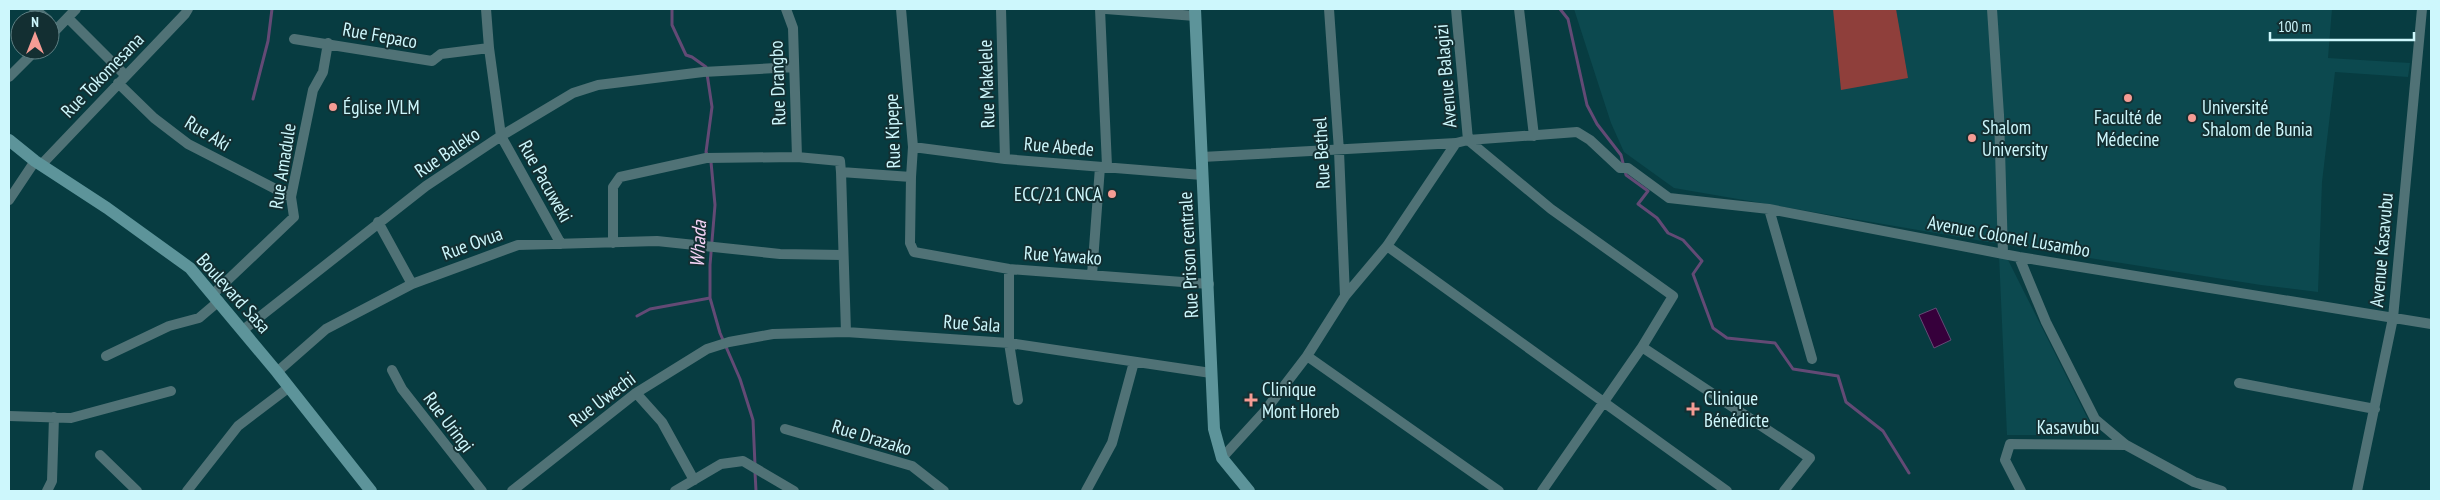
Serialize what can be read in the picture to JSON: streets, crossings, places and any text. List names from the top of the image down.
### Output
{
  "streets": {
    "street": [
      "Rue Fepaco",
      "Rue Tokomesana",
      "Avenue Balagizi",
      "Rue Drangbo",
      "Rue Makelele",
      "Rue Kipepe",
      "Rue Aki",
      "Rue Abede",
      "Rue Baleko",
      "Rue Bethel",
      "Rue Amadule",
      "Rue Pacuweki",
      "Avenue Colonel Lusambo",
      "Rue Ovua",
      "Avenue Kasavubu",
      "Rue Yawako",
      "Rue Prison centrale",
      "Boulevard Sasa",
      "Rue Sala",
      "Rue Uwechi",
      "Rue Uringi",
      "Kasavubu",
      "Rue Drazako"
    ]
  },
  "crossings": [
    ["Rue Fepaco", "Rue Amadule"],
    ["Rue Tokomesana", "Rue Aki"],
    ["Rue Tokomesana", "Boulevard Sasa"],
    ["Avenue Balagizi", "Avenue Colonel Lusambo"],
    ["Rue Drangbo", "Rue Baleko"],
    ["Rue Makelele", "Rue Abede"],
    ["Rue Kipepe", "Rue Abede"],
    ["Rue Kipepe", "Rue Yawako"],
    ["Rue Aki", "Rue Amadule"],
    ["Rue Abede", "Rue Prison centrale"],
    ["Rue Baleko", "Rue Pacuweki"],
    ["Rue Baleko", "Boulevard Sasa"],
    ["Rue Bethel", "Avenue Colonel Lusambo"],
    ["Rue Amadule", "Boulevard Sasa"],
    ["Rue Pacuweki", "Rue Ovua"],
    ["Avenue Colonel Lusambo", "Avenue Kasavubu"],
    ["Avenue Colonel Lusambo", "Rue Prison centrale"],
    ["Rue Ovua", "Boulevard Sasa"],
    ["Rue Yawako", "Rue Prison centrale"],
    ["Rue Prison centrale", "Rue Sala"],
    ["Rue Sala", "Rue Uwechi"]
  ],
  "water": ["Whada"],
  "places": {
    "other": [
      "Faculté de Médecine",
      "Église JVLM",
      "Université Shalom de Bunia",
      "Shalom University",
      "ECC/21 CNCA"
    ],
    "health": ["Clinique Mont Horeb", "Clinique Bénédicte"]
  },
  "scale_bar": "100 m",
  "north": "top"
}
